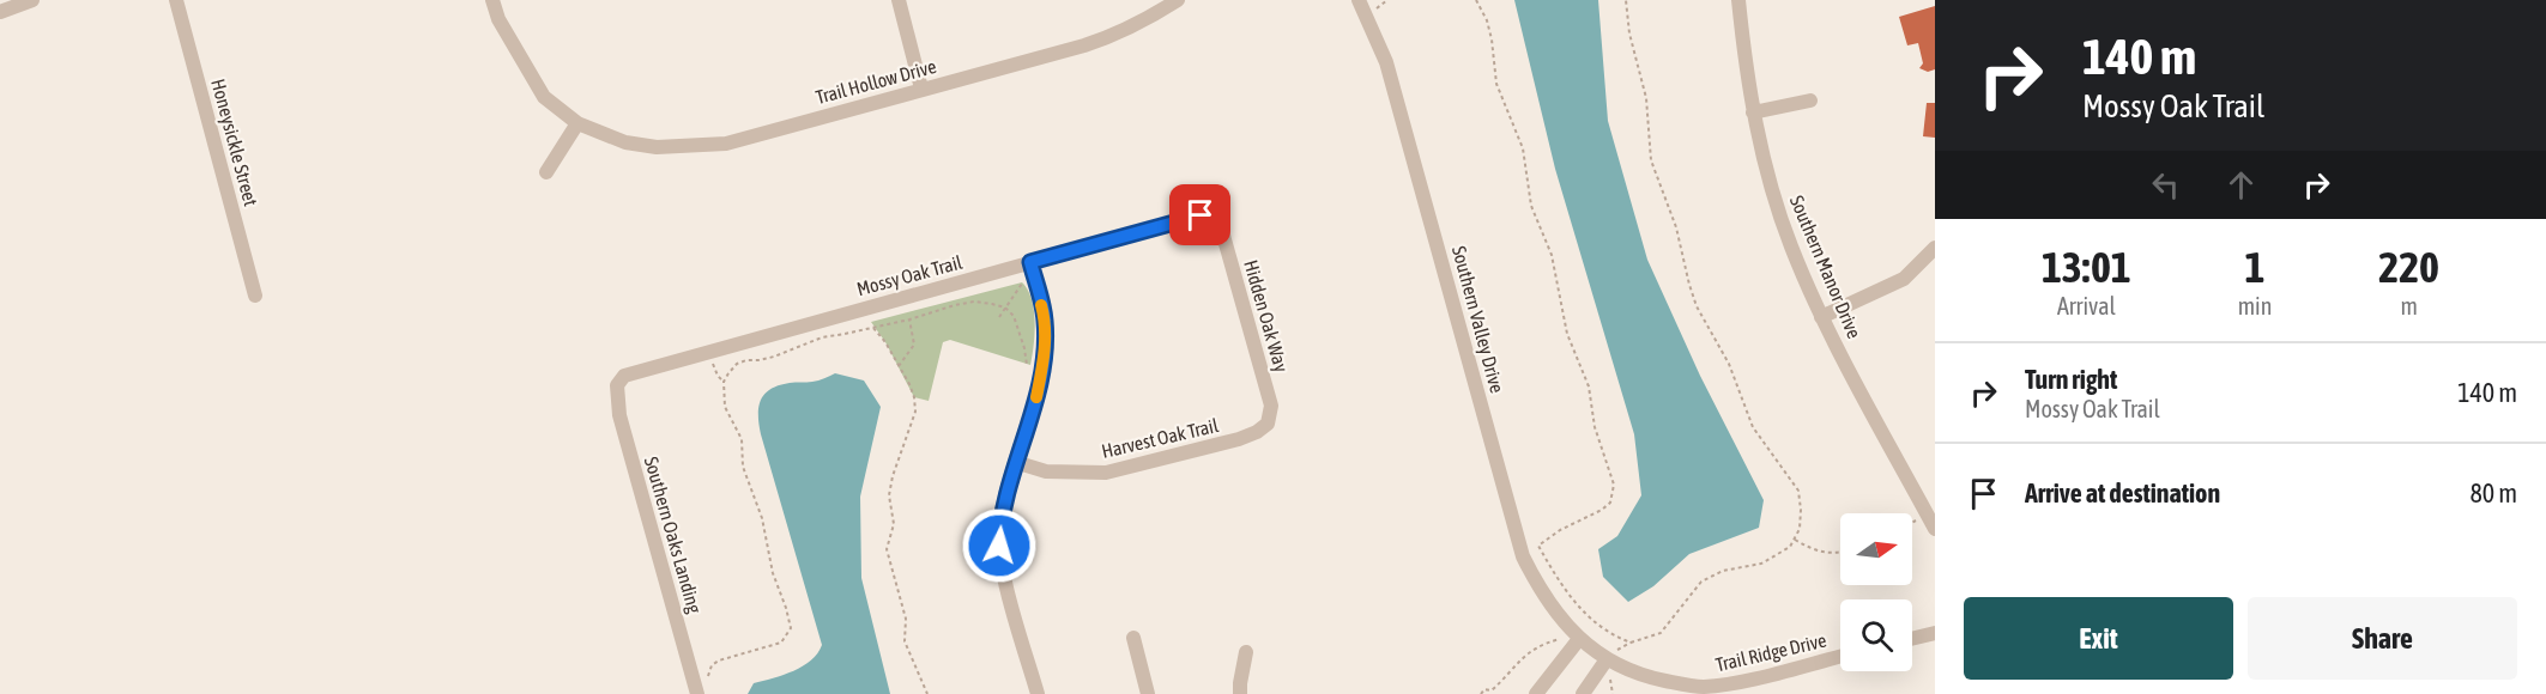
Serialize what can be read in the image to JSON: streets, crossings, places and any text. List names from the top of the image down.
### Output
{
  "streets": {
    "street": [
      "Trail Hollow Drive",
      "Honeysickle Street",
      "Southern Manor Drive",
      "Mossy Oak Trail",
      "Hidden Oak Way",
      "Southern Valley Drive",
      "Harvest Oak Trail",
      "Southern Oaks Landing",
      "Trail Ridge Drive"
    ]
  },
  "crossings": [
    ["Mossy Oak Trail", "Hidden Oak Way"],
    ["Mossy Oak Trail", "Southern Oaks Landing"],
    ["Hidden Oak Way", "Harvest Oak Trail"],
    ["Southern Valley Drive", "Trail Ridge Drive"]
  ],
  "north": "right",
  "page": {
    "turn": ["140 m", "Mossy Oak Trail"],
    "eta": [
      "13:01",
      "Arrival",
      "1",
      "min",
      "220",
      "m"
    ],
    "list": [
      {
        "name": "Turn right",
        "note": "Mossy Oak Trail",
        "value": "140 m"
      },
      {
        "name": "Arrive at destination",
        "value": "80 m"
      }
    ],
    "buttons": ["Exit", "Share"]
  }
}
